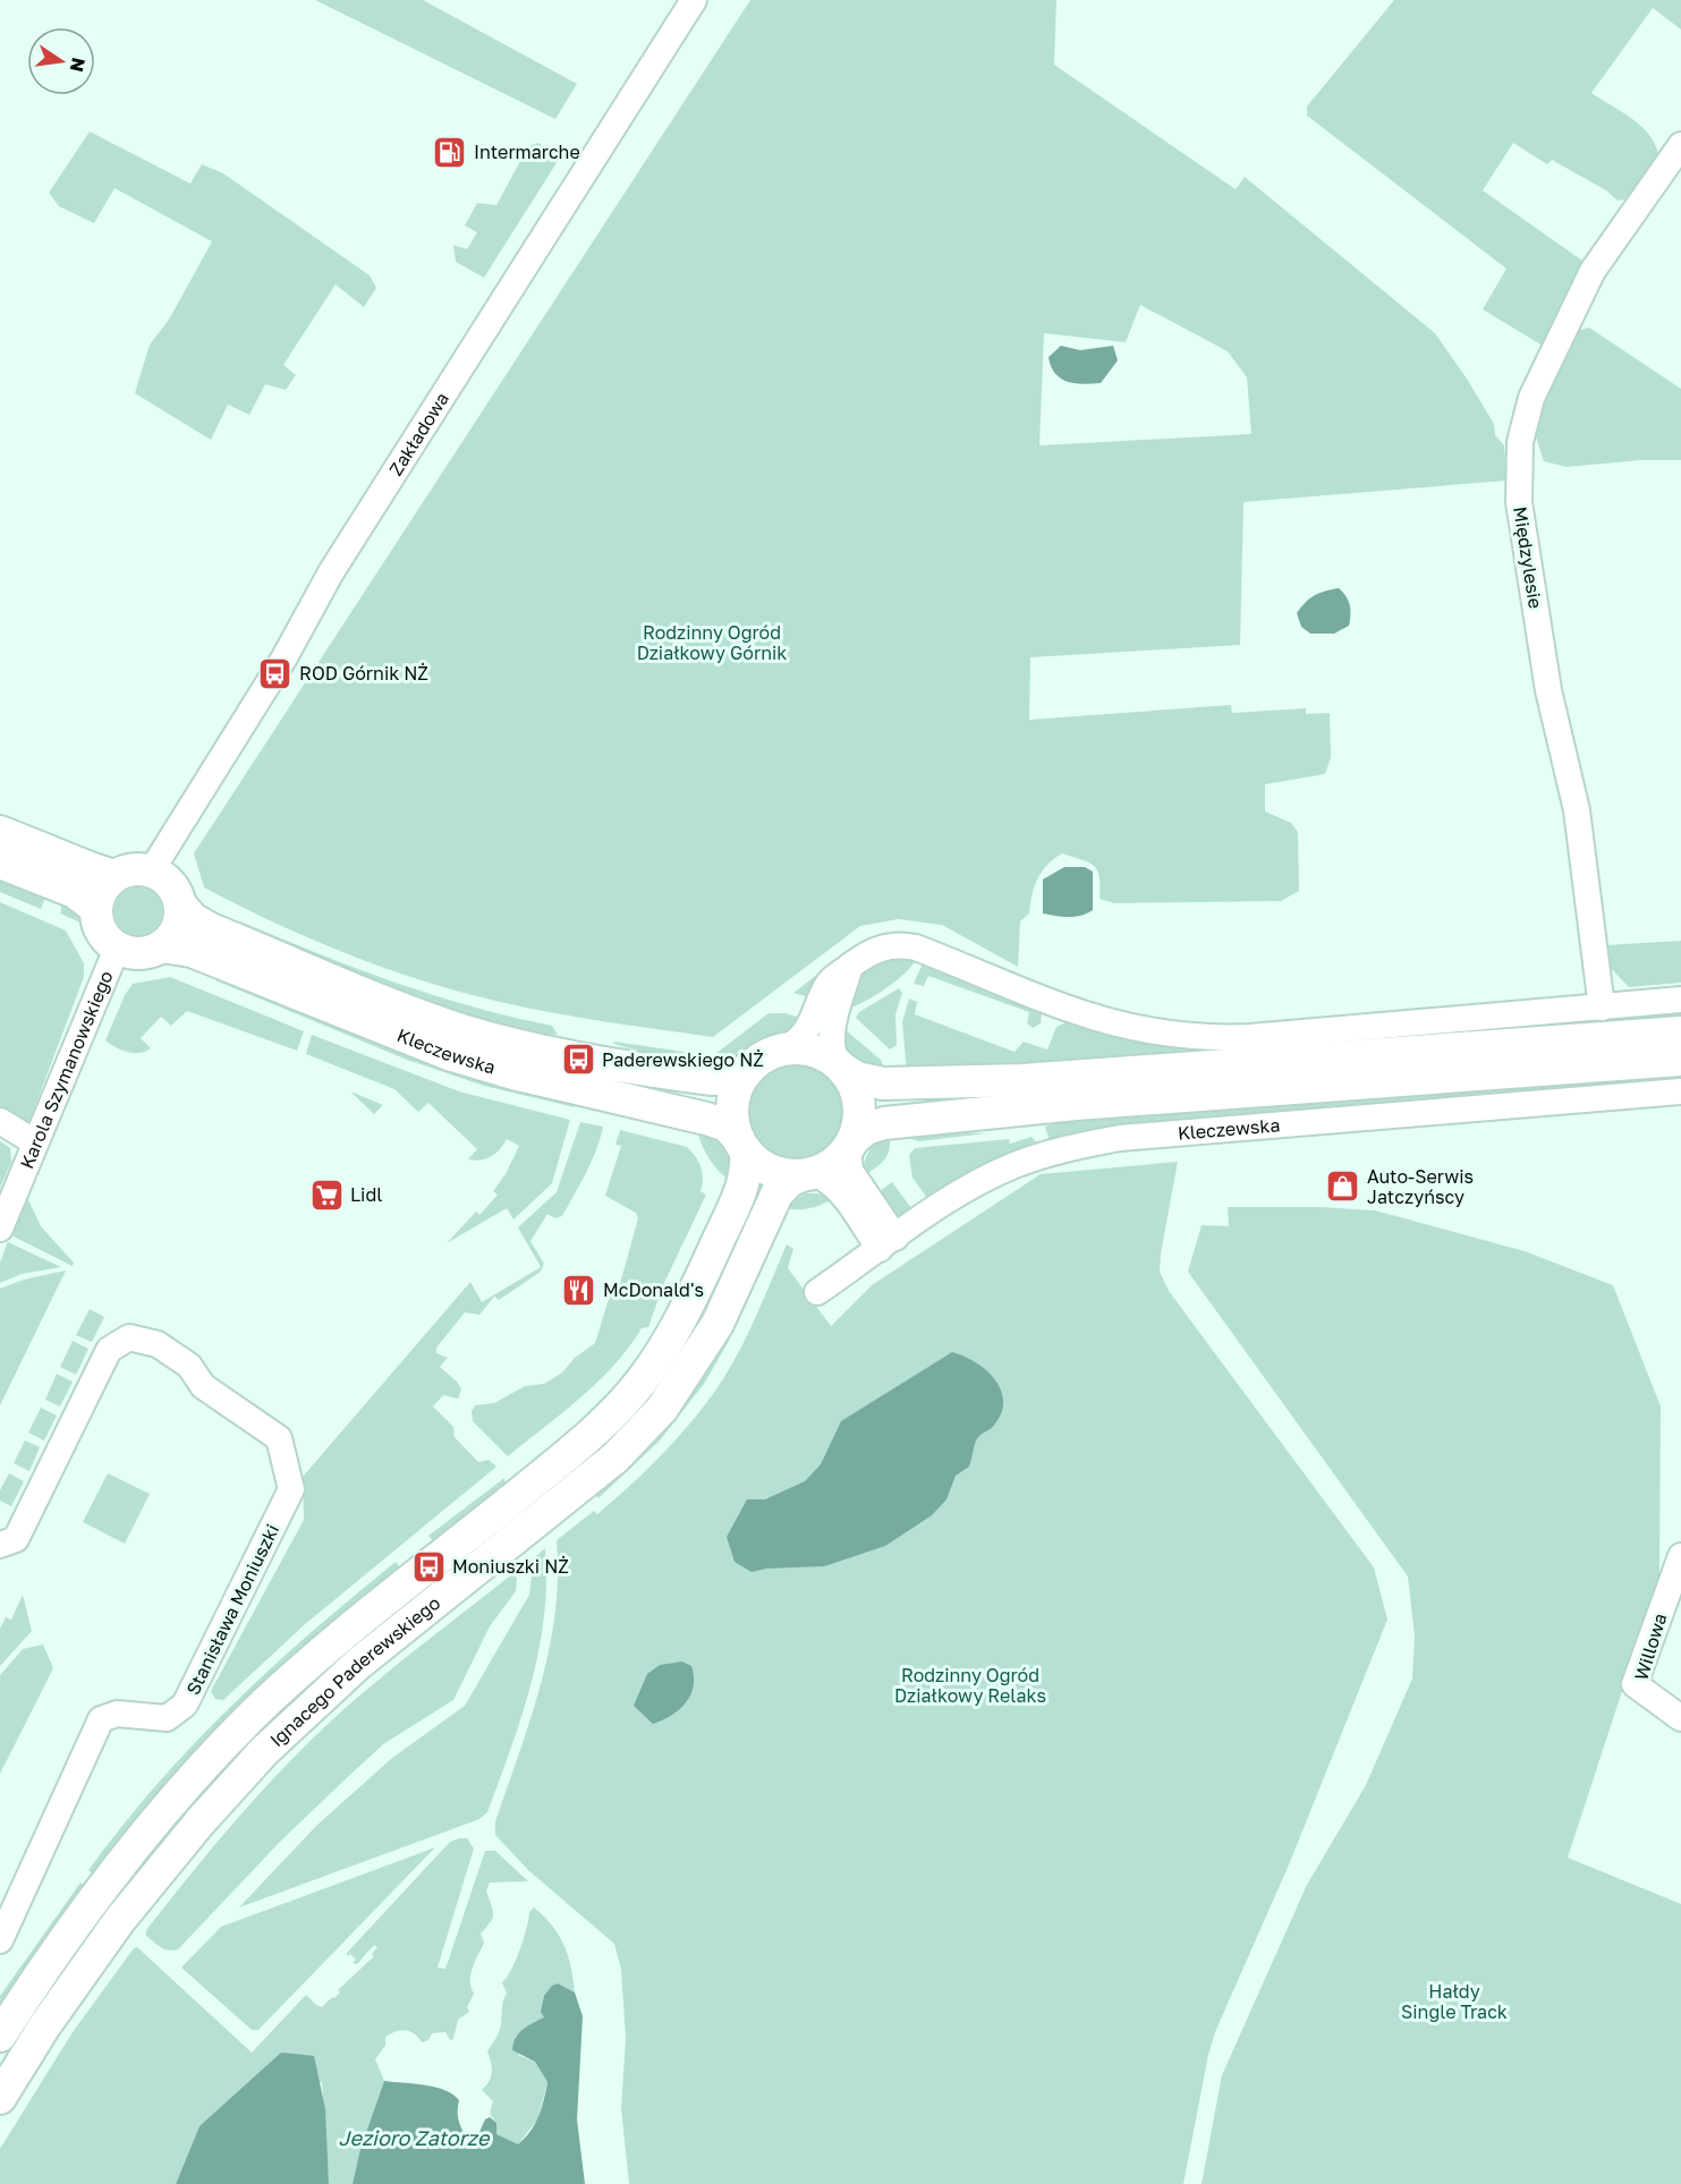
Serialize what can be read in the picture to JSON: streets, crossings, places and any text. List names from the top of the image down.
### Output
{
  "streets": {
    "main road": ["Kleczewska", "Ignacego Paderewskiego"],
    "street": [
      "Zakładowa",
      "Międzylesie",
      "Karola Szymanowskiego",
      "Stanisława Moniuszki",
      "Willowa"
    ]
  },
  "crossings": [
    ["Zakładowa", "Kleczewska"],
    ["Zakładowa", "Karola Szymanowskiego"],
    ["Kleczewska", "Karola Szymanowskiego"],
    ["Kleczewska", "Ignacego Paderewskiego"]
  ],
  "water": ["Jezioro Zatorze"],
  "parks": ["Rodzinny Ogród Działkowy Górnik", "Rodzinny Ogród Działkowy Relaks", "Hałdy Single Track"],
  "places": {
    "fuel station": ["Intermarche"],
    "bus stop": ["ROD Górnik NŻ", "Paderewskiego NŻ", "Moniuszki NŻ"],
    "shop": ["Auto-Serwis Jatczyńscy"],
    "supermarket": ["Lidl"],
    "restaurant": ["McDonald's"]
  },
  "north": "right"
}
